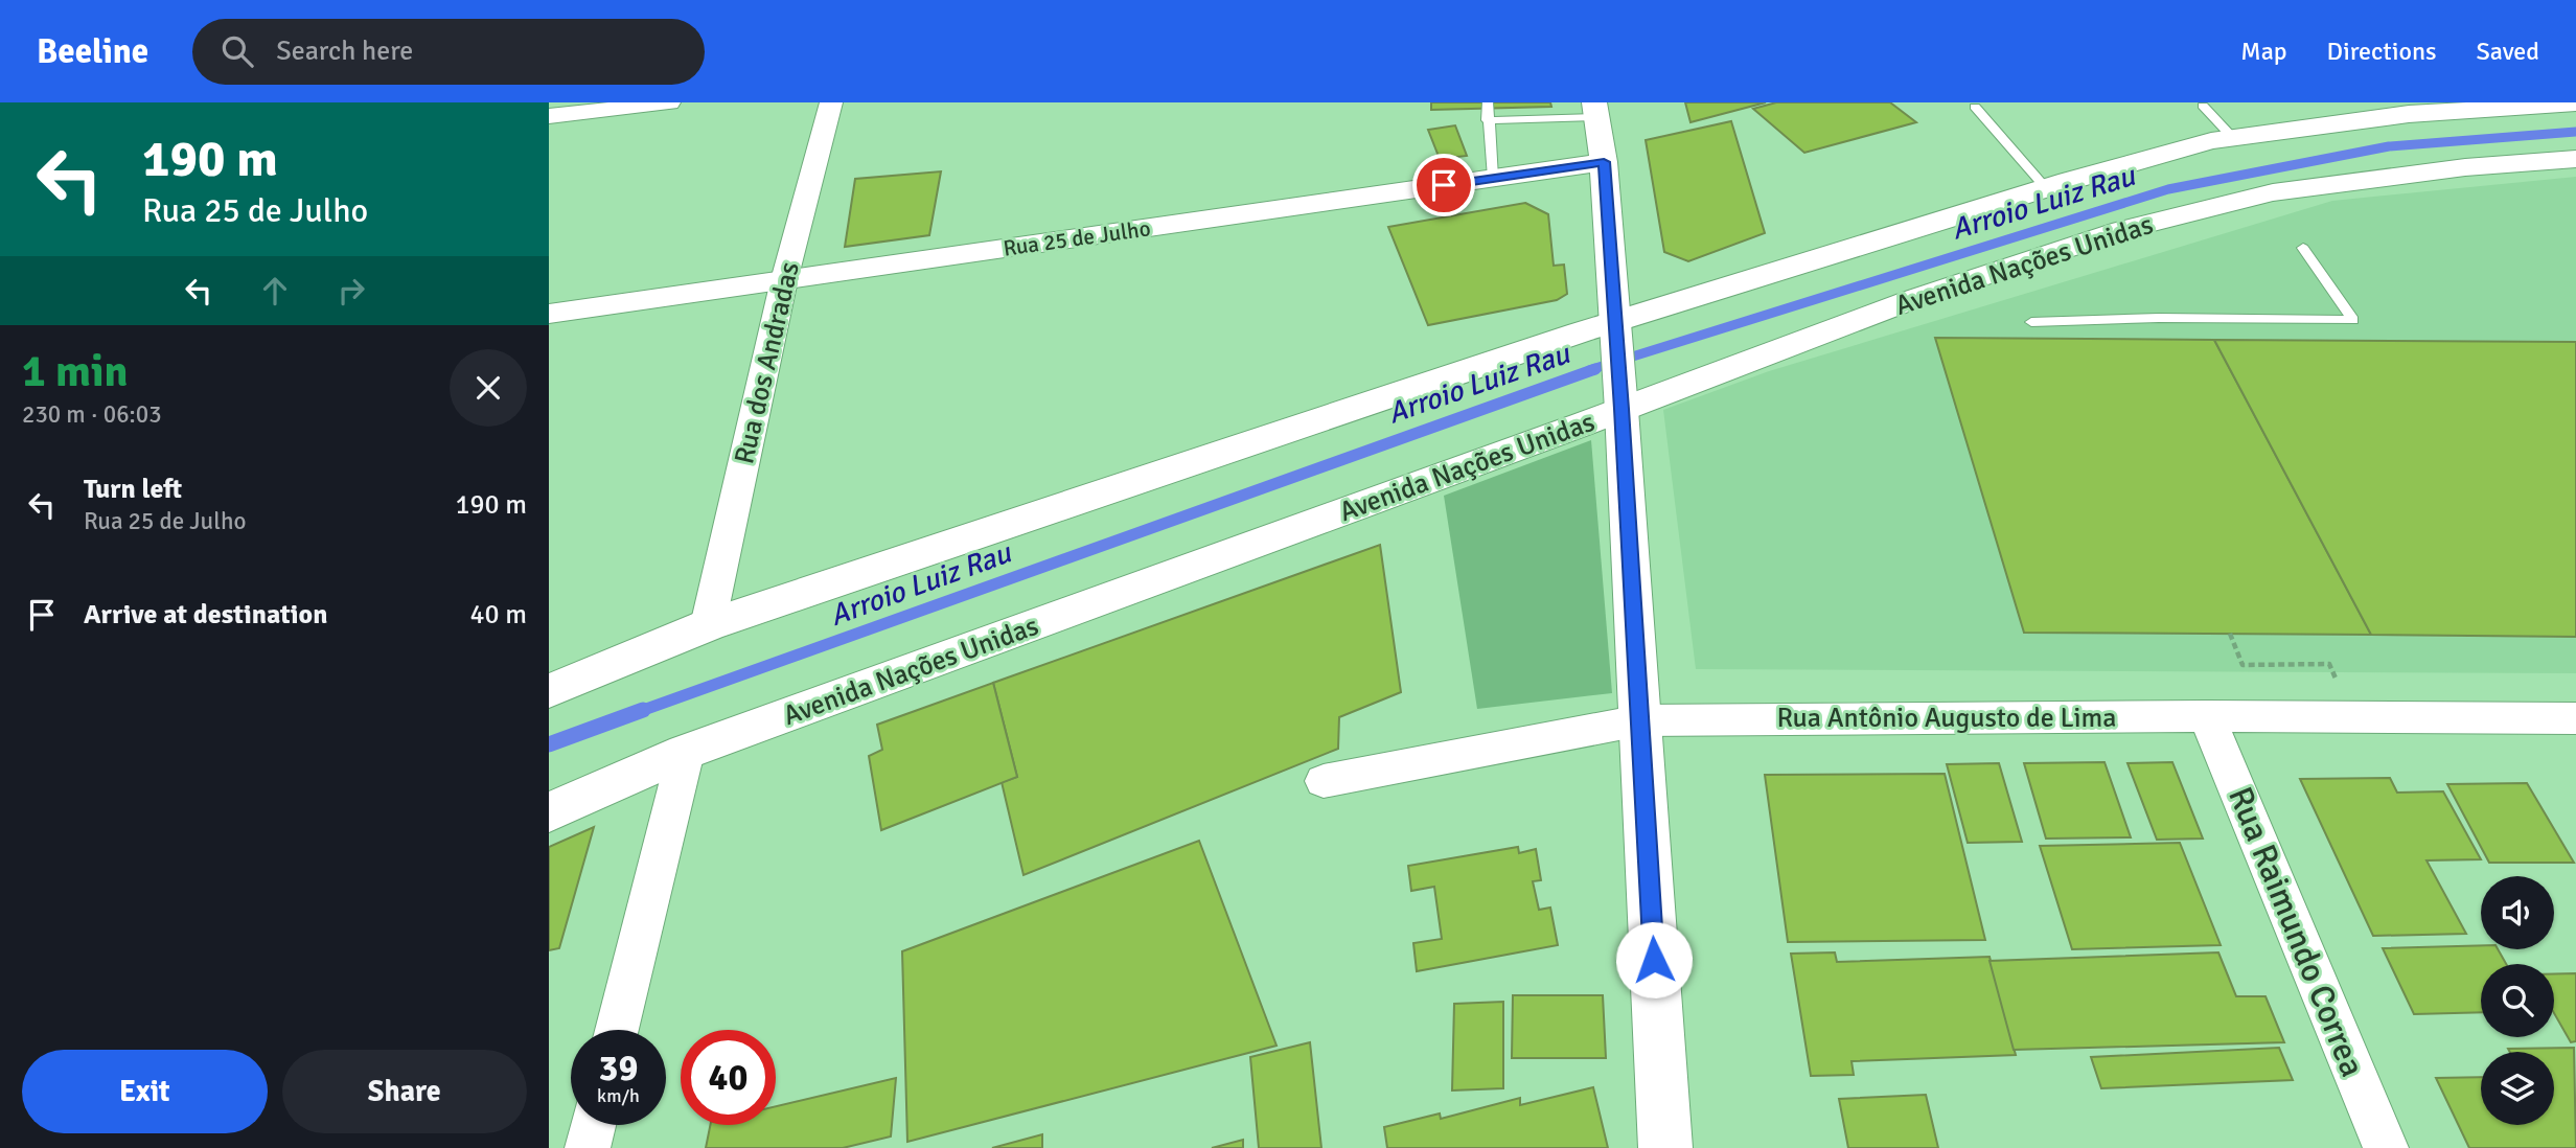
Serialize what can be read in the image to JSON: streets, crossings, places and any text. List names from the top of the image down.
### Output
{
  "streets": {
    "main road": ["Rua 25 de Julho", "Avenida Nações Unidas"],
    "street": ["Rua dos Andradas", "Rua Antônio Augusto de Lima", "Rua Raimundo Correa"]
  },
  "crossings": [
    ["Rua 25 de Julho", "Rua dos Andradas"],
    ["Rua Antônio Augusto de Lima", "Rua Raimundo Correa"]
  ],
  "water": ["Arroio Luiz Rau"],
  "page": {
    "header": "Beeline",
    "search": "Search here",
    "nav": ["Map", "Directions", "Saved"],
    "turn": ["190 m", "Rua 25 de Julho"],
    "heading": ["1 min", "230 m · 06:03"],
    "list": [
      {
        "name": "Turn left",
        "note": "Rua 25 de Julho",
        "value": "190 m"
      },
      {
        "name": "Arrive at destination",
        "value": "40 m"
      }
    ],
    "speed": "39 km/h",
    "limit": "40",
    "buttons": ["Exit", "Share"]
  }
}
